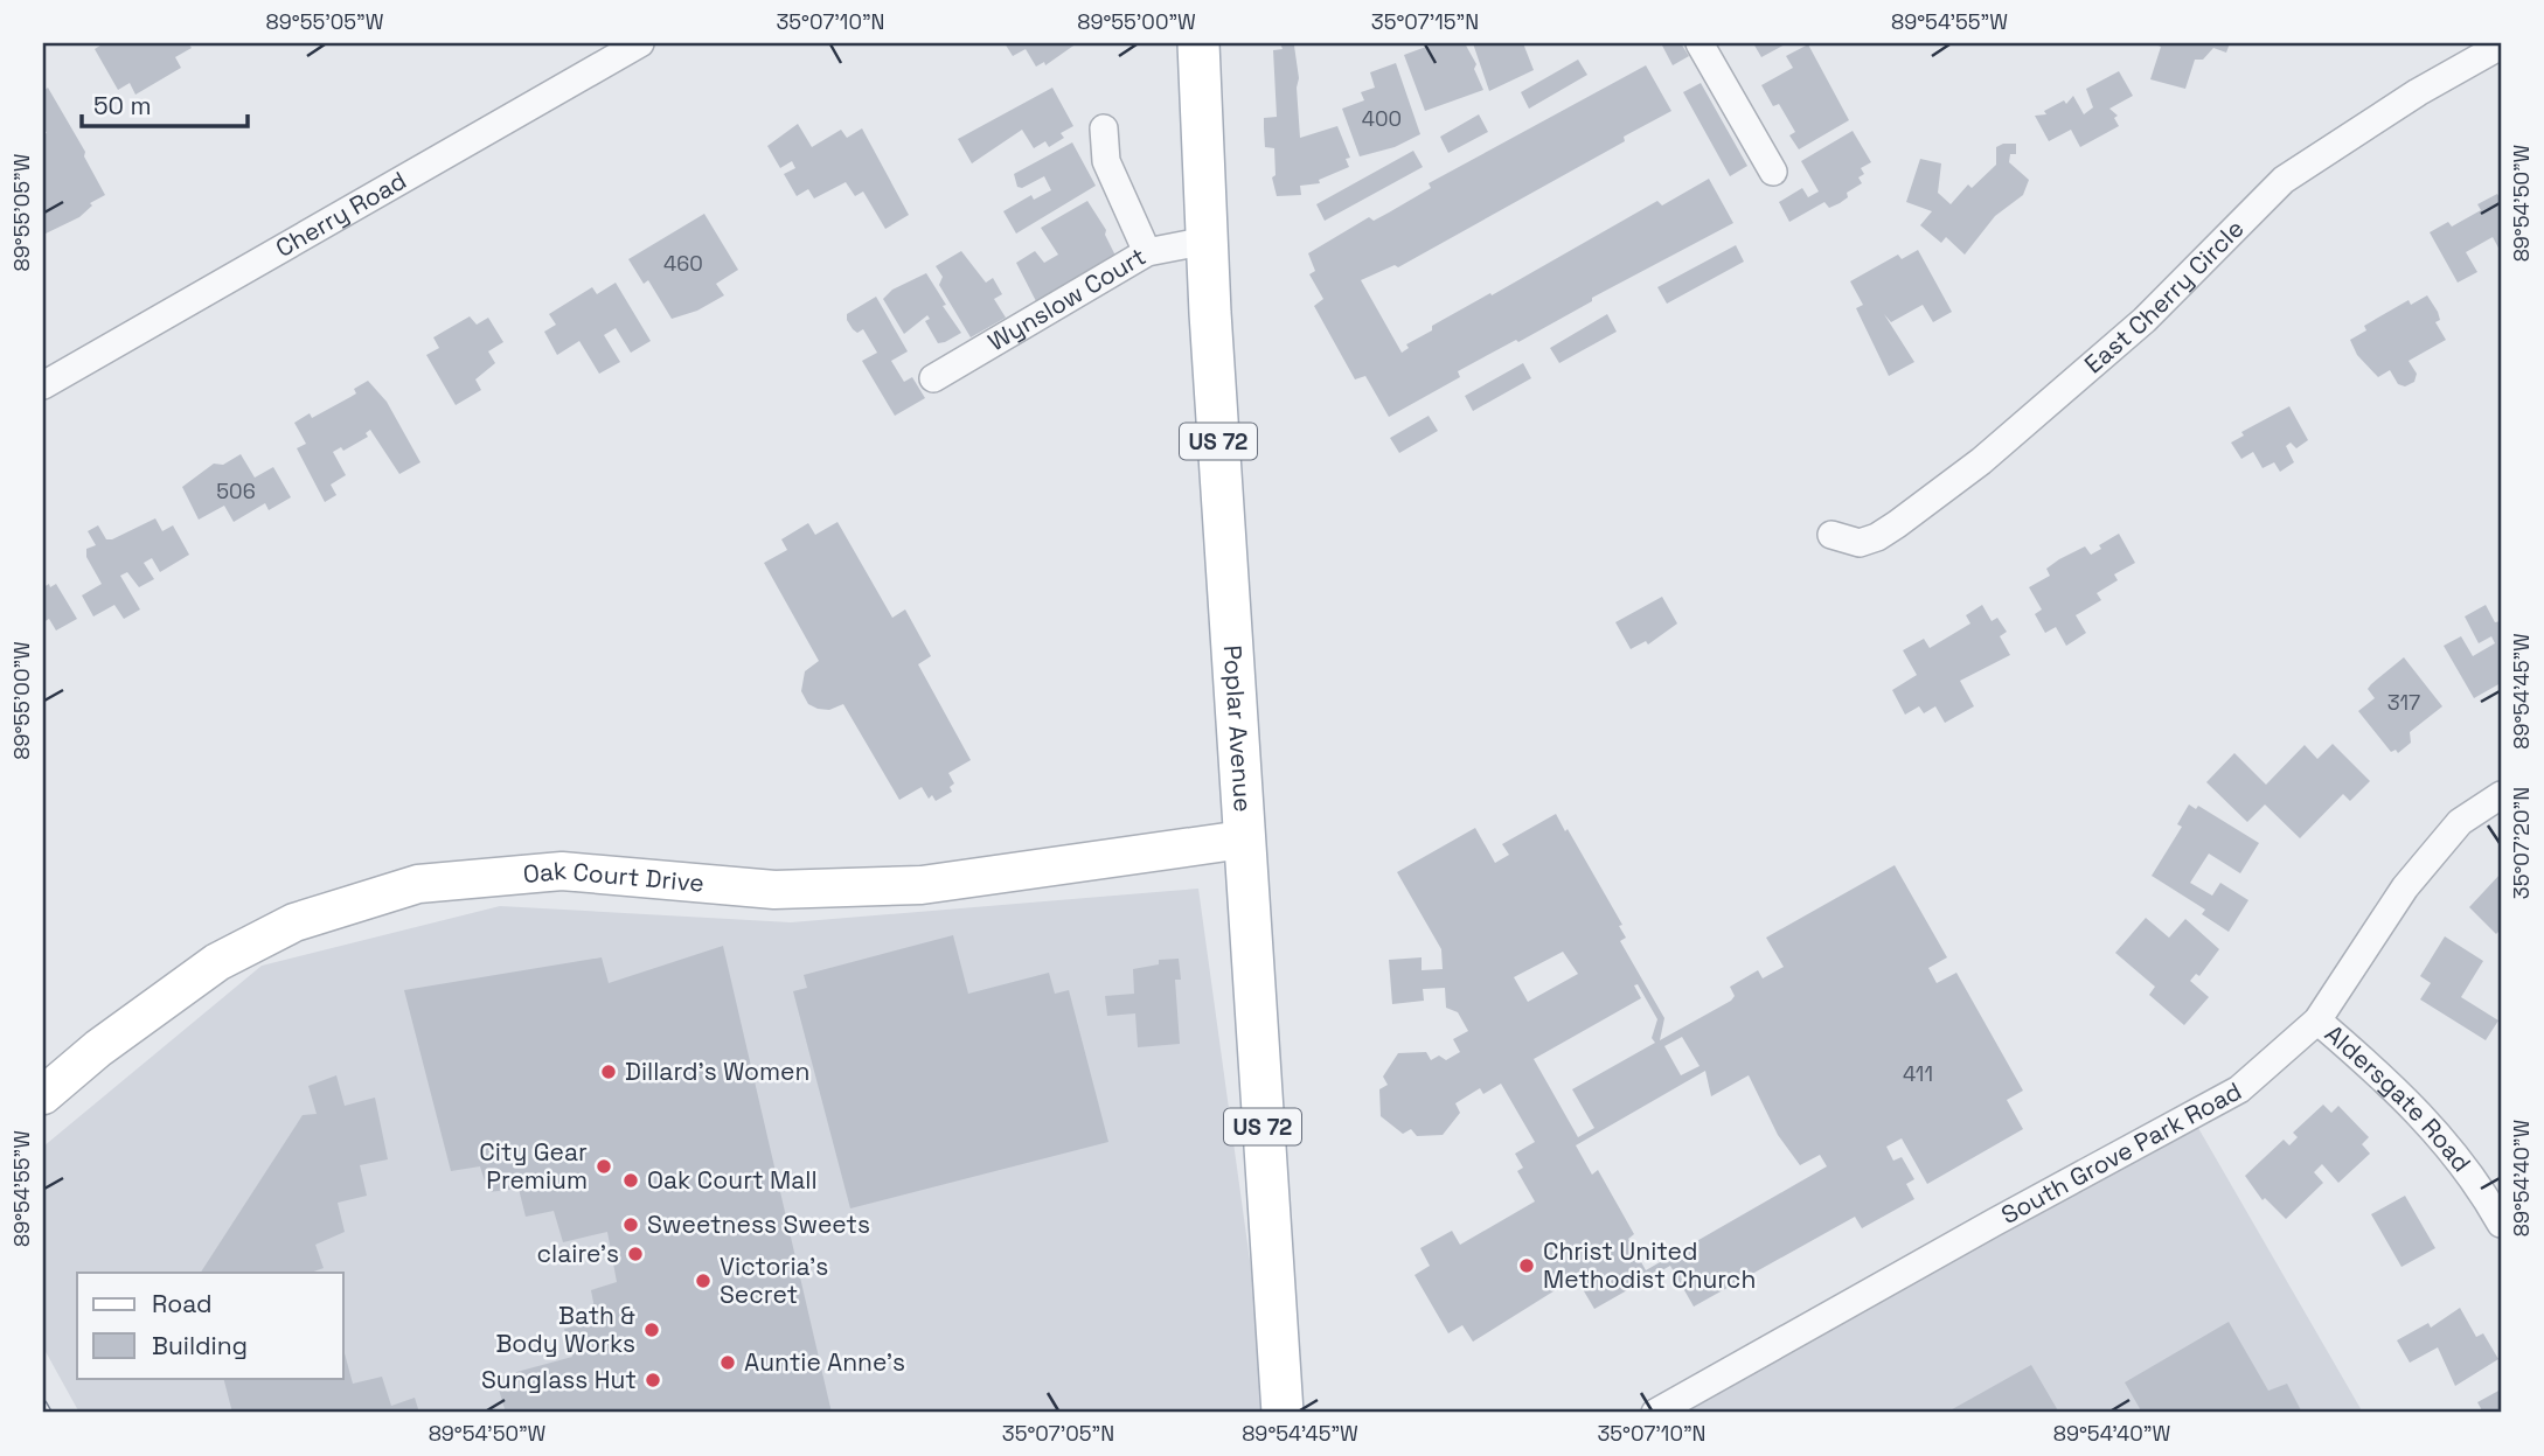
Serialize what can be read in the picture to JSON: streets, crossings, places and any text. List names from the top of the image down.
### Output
{
  "streets": {
    "main road": ["US 72", "Poplar Avenue"],
    "street": [
      "Cherry Road",
      "East Cherry Circle",
      "Wynslow Court",
      "Oak Court Drive",
      "Aldersgate Road",
      "South Grove Park Road"
    ]
  },
  "crossings": [
    ["Wynslow Court", "Poplar Avenue"],
    ["Poplar Avenue", "Oak Court Drive"],
    ["Aldersgate Road", "South Grove Park Road"]
  ],
  "places": [
    "Dillard's Women",
    "City Gear Premium",
    "Oak Court Mall",
    "Sweetness Sweets",
    "claire's",
    "Christ United Methodist Church",
    "Victoria's Secret",
    "Bath & Body Works",
    "Auntie Anne's",
    "Sunglass Hut"
  ],
  "house_numbers": [
    "400",
    "460",
    "506",
    "317",
    "411"
  ],
  "legend": ["Road", "Building"],
  "scale_bar": "50 m",
  "coordinates": [
    "89°55'05\"W",
    "35°07'10\"N",
    "89°55'00\"W",
    "35°07'15\"N",
    "89°54'55\"W",
    "89°54'50\"W",
    "89°54'45\"W",
    "35°07'20\"N",
    "89°54'40\"W",
    "35°07'05\"N"
  ]
}
